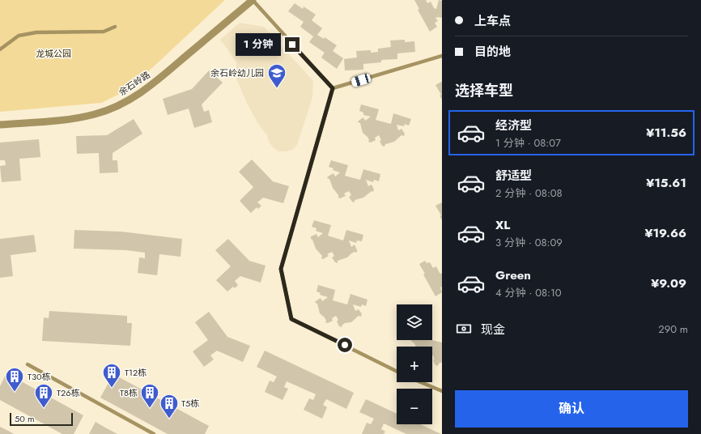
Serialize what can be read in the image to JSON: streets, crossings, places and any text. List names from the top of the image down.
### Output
{
  "streets": {
    "street": ["余石岭路"]
  },
  "parks": ["龙城公园"],
  "places": {
    "school or university": ["余石岭幼儿园"],
    "building": [
      "T12栋",
      "T30栋",
      "T26栋",
      "T8栋",
      "T5栋"
    ]
  },
  "scale_bar": "50 m",
  "page": {
    "banner": ["上车点", "目的地"],
    "bubble": "1 分钟",
    "heading": "选择车型",
    "list": [
      {
        "name": "经济型",
        "note": "1 分钟 · 08:07",
        "value": "¥11.56"
      },
      {
        "name": "舒适型",
        "note": "2 分钟 · 08:08",
        "value": "¥15.61"
      },
      {
        "name": "XL",
        "note": "3 分钟 · 08:09",
        "value": "¥19.66"
      },
      {
        "name": "Green",
        "note": "4 分钟 · 08:10",
        "value": "¥9.09"
      }
    ],
    "map_buttons": ["+", "−"],
    "pay": ["现金", "290 m"],
    "buttons": "确认",
    "scale": "50 m"
  }
}
